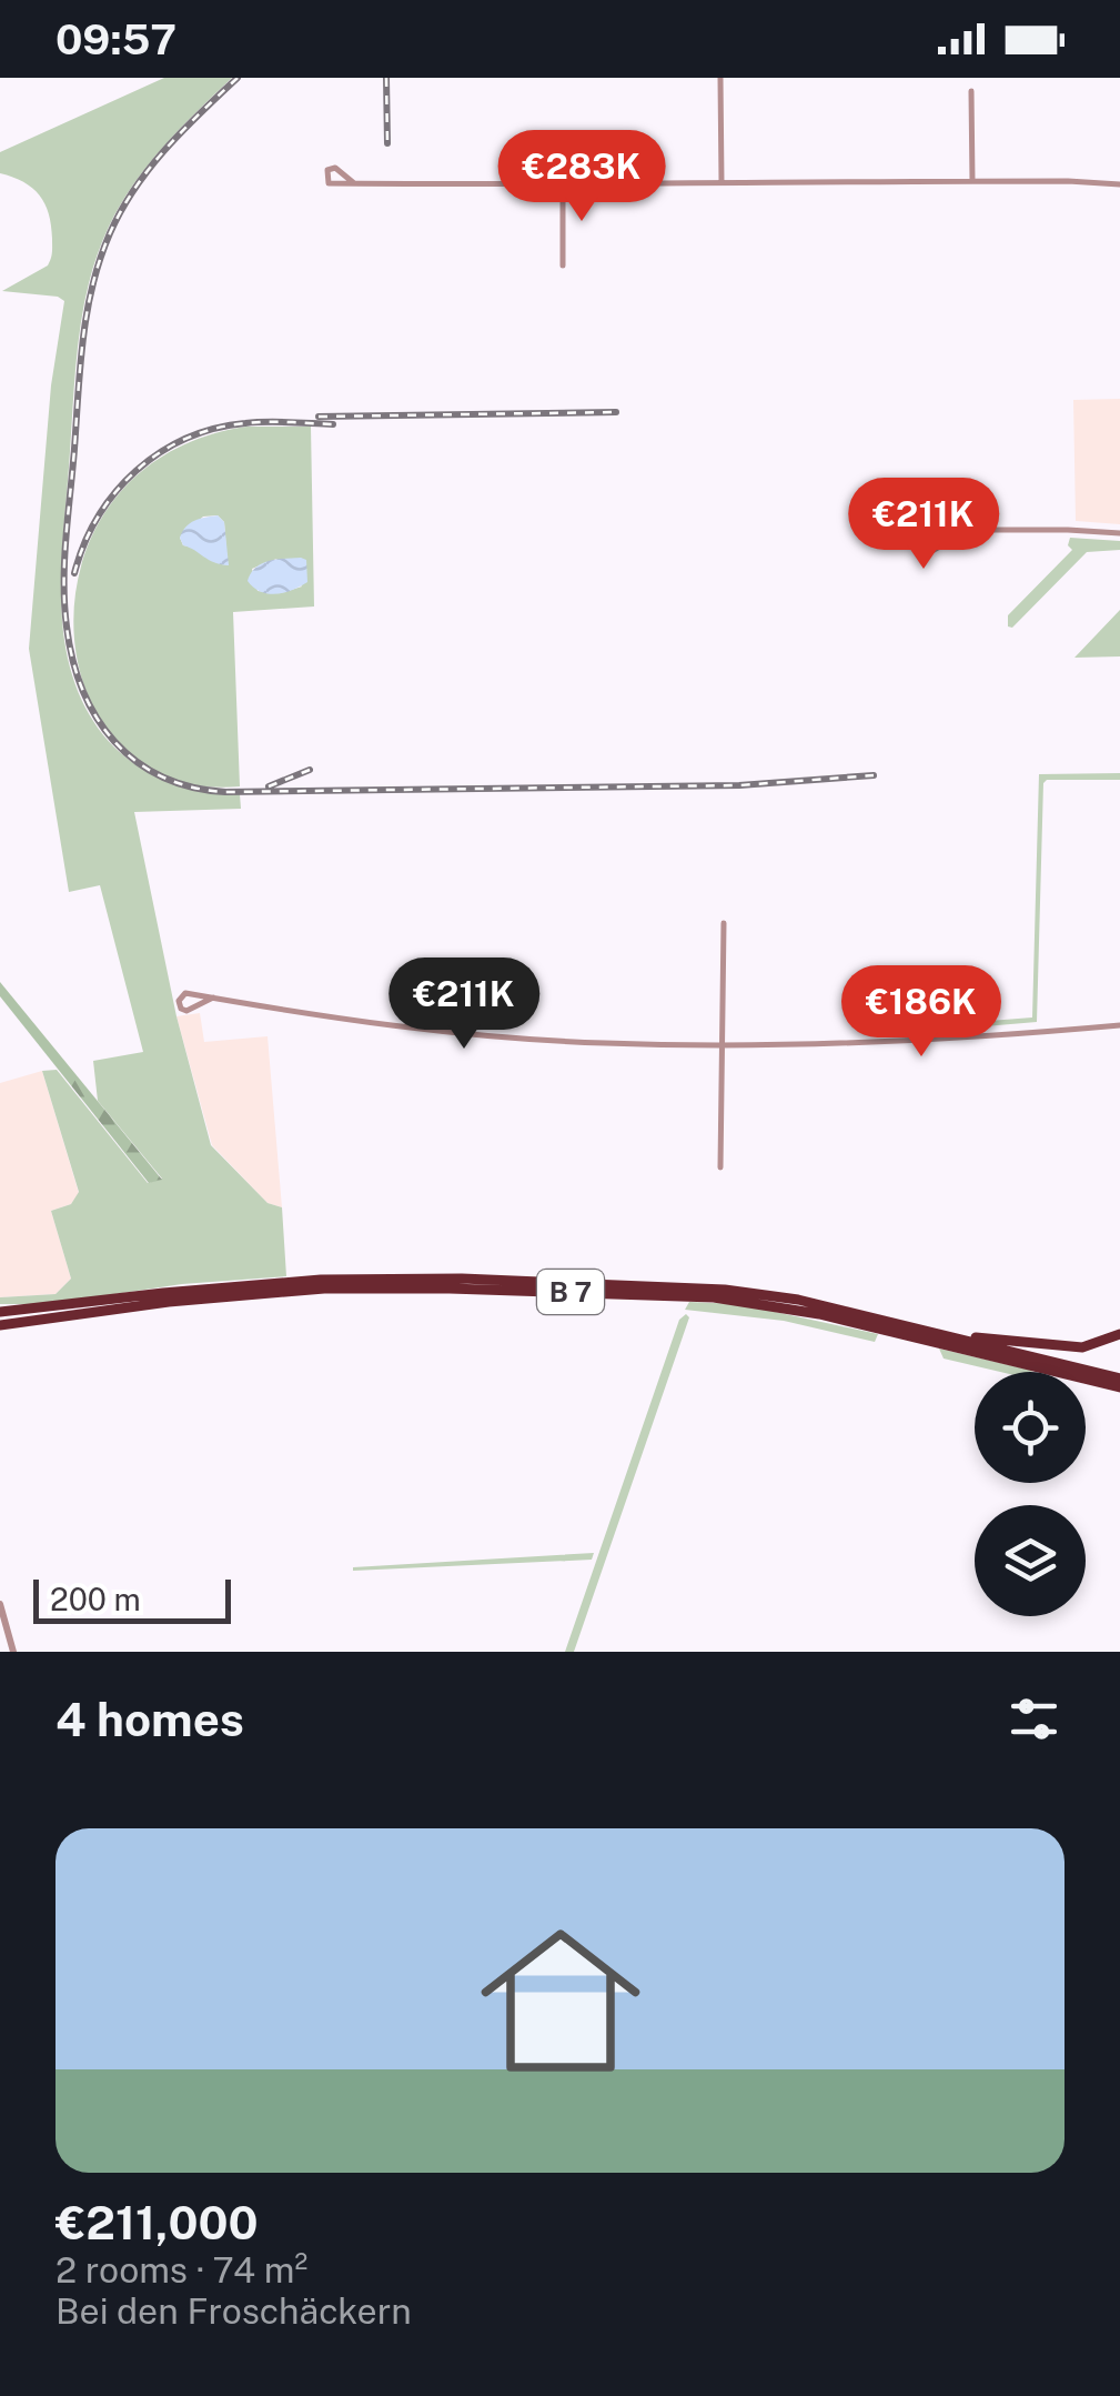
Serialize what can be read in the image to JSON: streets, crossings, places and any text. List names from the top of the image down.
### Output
{
  "streets": {
    "highway": ["B 7"]
  },
  "scale_bar": "200 m",
  "page": {
    "status": "09:57",
    "price": [
      "€283K",
      "€211K",
      "€211K",
      "€186K"
    ],
    "scale": "200 m",
    "heading": "4 homes",
    "list": [
      {
        "name": "€211,000",
        "note": "2 rooms · 74 m² · Bei den Froschäckern"
      }
    ]
  }
}
